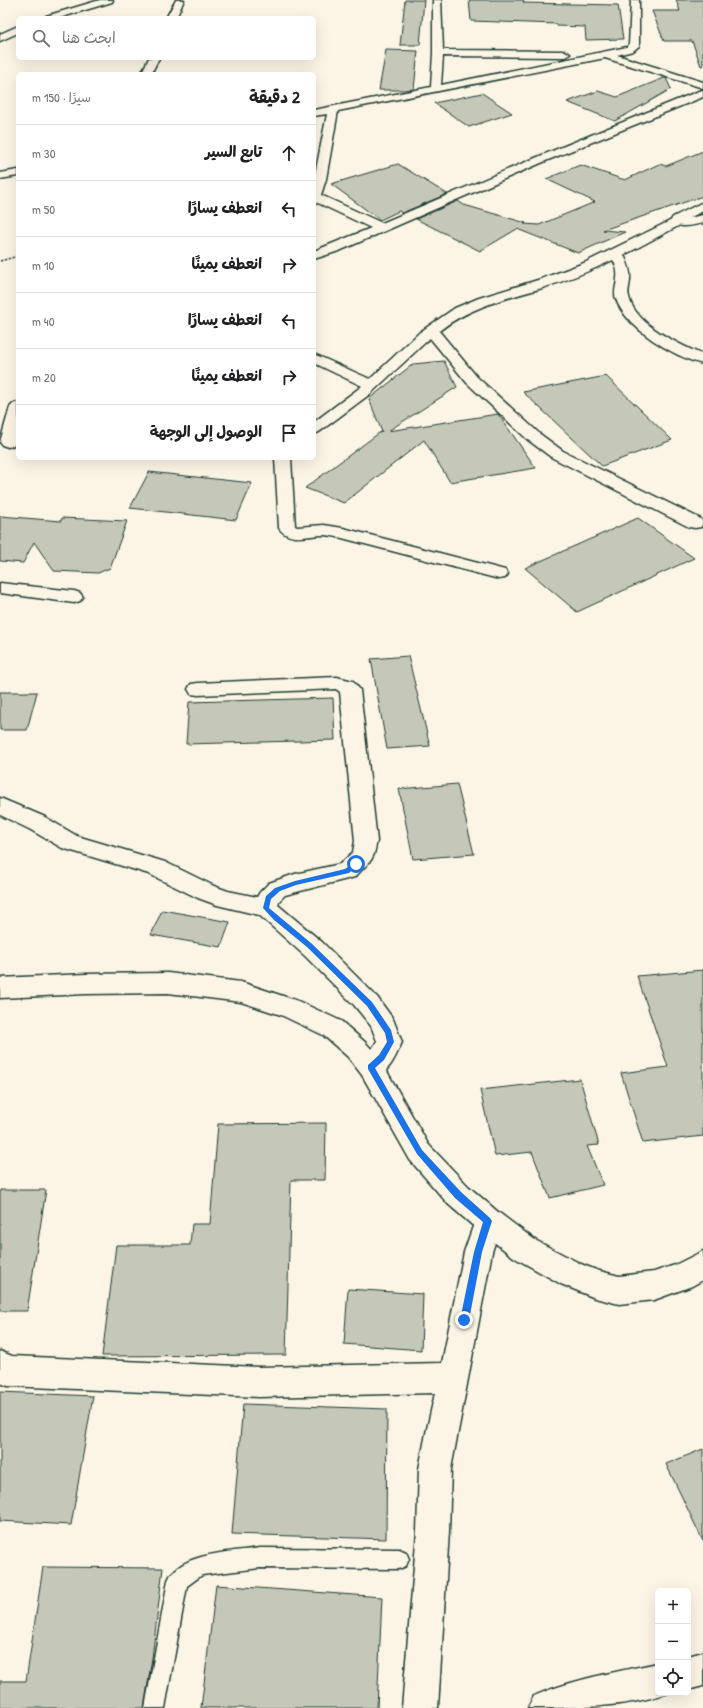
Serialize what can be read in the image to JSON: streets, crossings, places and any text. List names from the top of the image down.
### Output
{
  "page": {
    "search": "ابحث هنا",
    "heading": ["2 دقيقة", "سيرًا · 150 m"],
    "list": [
      ["تابع السير", "30 m"],
      ["انعطف يسارًا", "50 m"],
      ["انعطف يمينًا", "10 m"],
      ["انعطف يسارًا", "40 m"],
      ["انعطف يمينًا", "20 m"],
      "الوصول إلى الوجهة"
    ],
    "map_buttons": ["+", "−"]
  }
}
